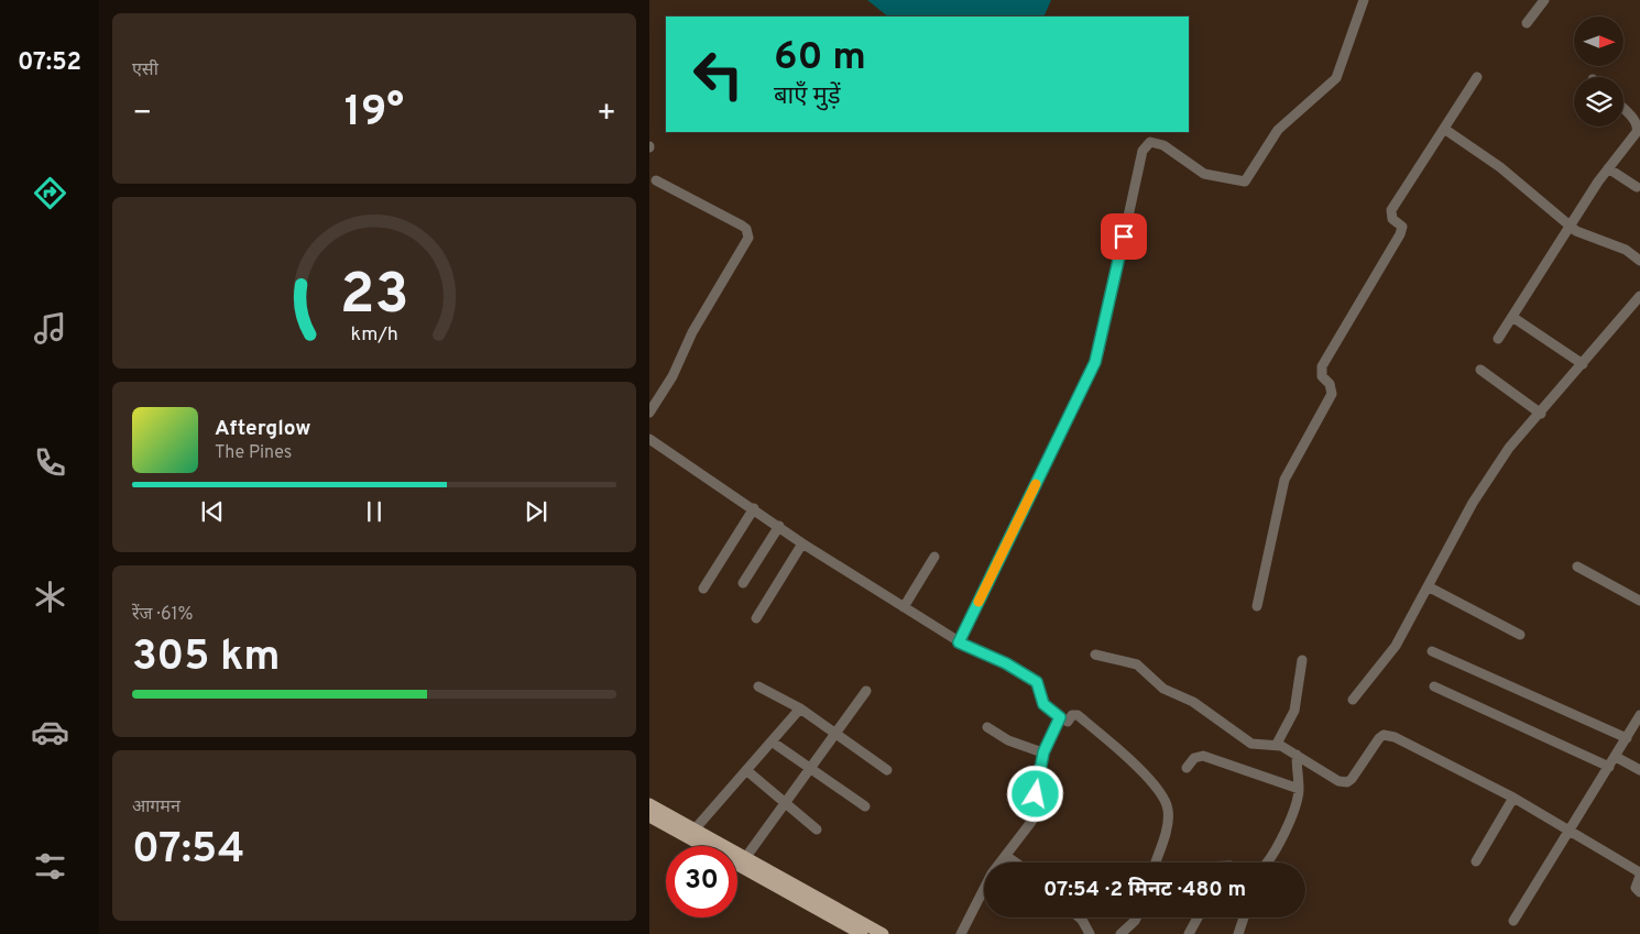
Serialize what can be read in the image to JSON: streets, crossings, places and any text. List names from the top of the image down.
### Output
{
  "north": "right",
  "page": {
    "tabs": "07:52",
    "tile": [
      "एसी",
      ["रेंज · 61%", "305 km"],
      ["आगमन", "07:54"]
    ],
    "turn": ["60 m", "बाएँ मुड़ें"],
    "heat": ["−", "19°", "+"],
    "song": ["Afterglow", "The Pines"],
    "limit": "30",
    "trip": "07:54 · 2 मिनट · 480 m",
    "gauge": ["23", "km/h"]
  }
}
